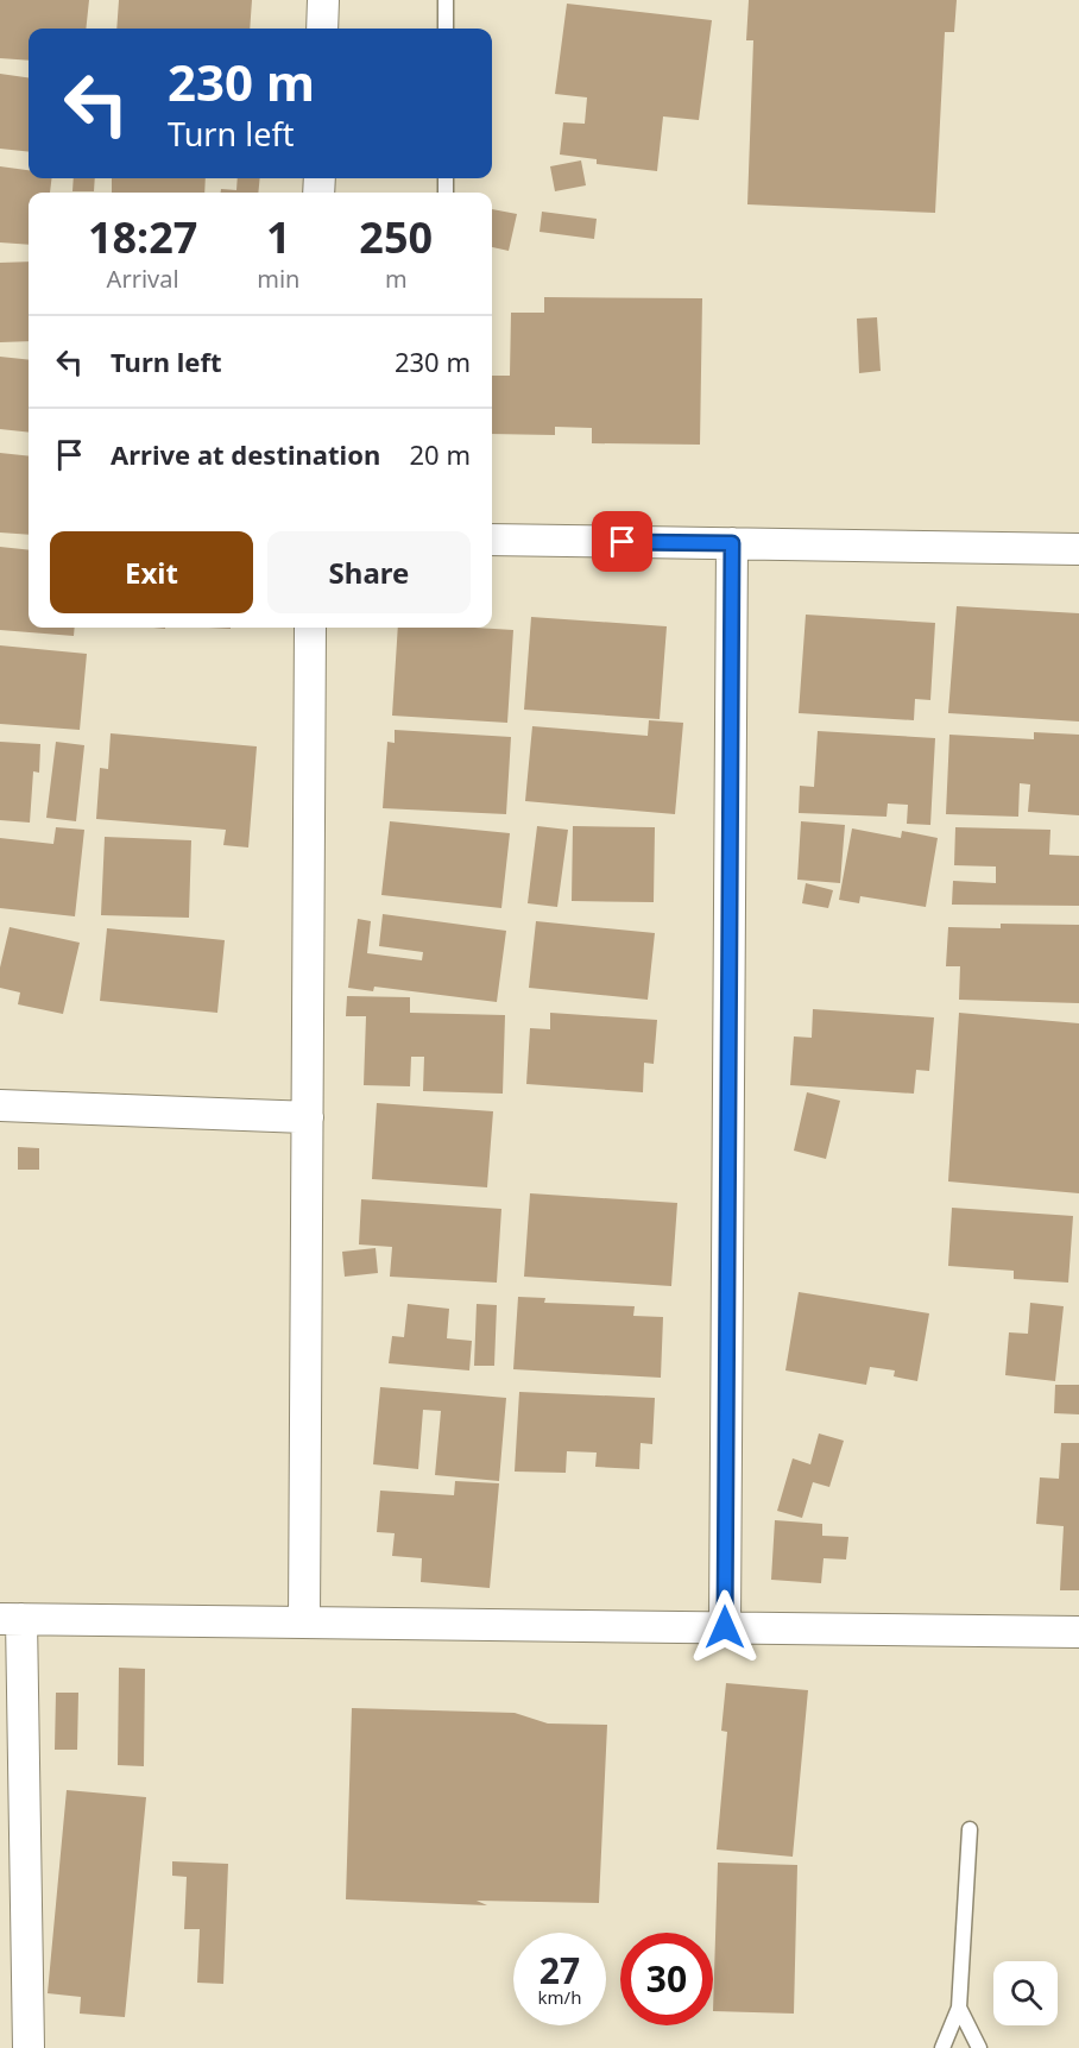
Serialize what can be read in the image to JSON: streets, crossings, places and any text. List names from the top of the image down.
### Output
{
  "page": {
    "turn": ["230 m", "Turn left"],
    "eta": [
      "18:27",
      "Arrival",
      "1",
      "min",
      "250",
      "m"
    ],
    "list": [
      {
        "name": "Turn left",
        "value": "230 m"
      },
      {
        "name": "Arrive at destination",
        "value": "20 m"
      }
    ],
    "buttons": ["Exit", "Share"],
    "speed": "27 km/h",
    "limit": "30"
  }
}
